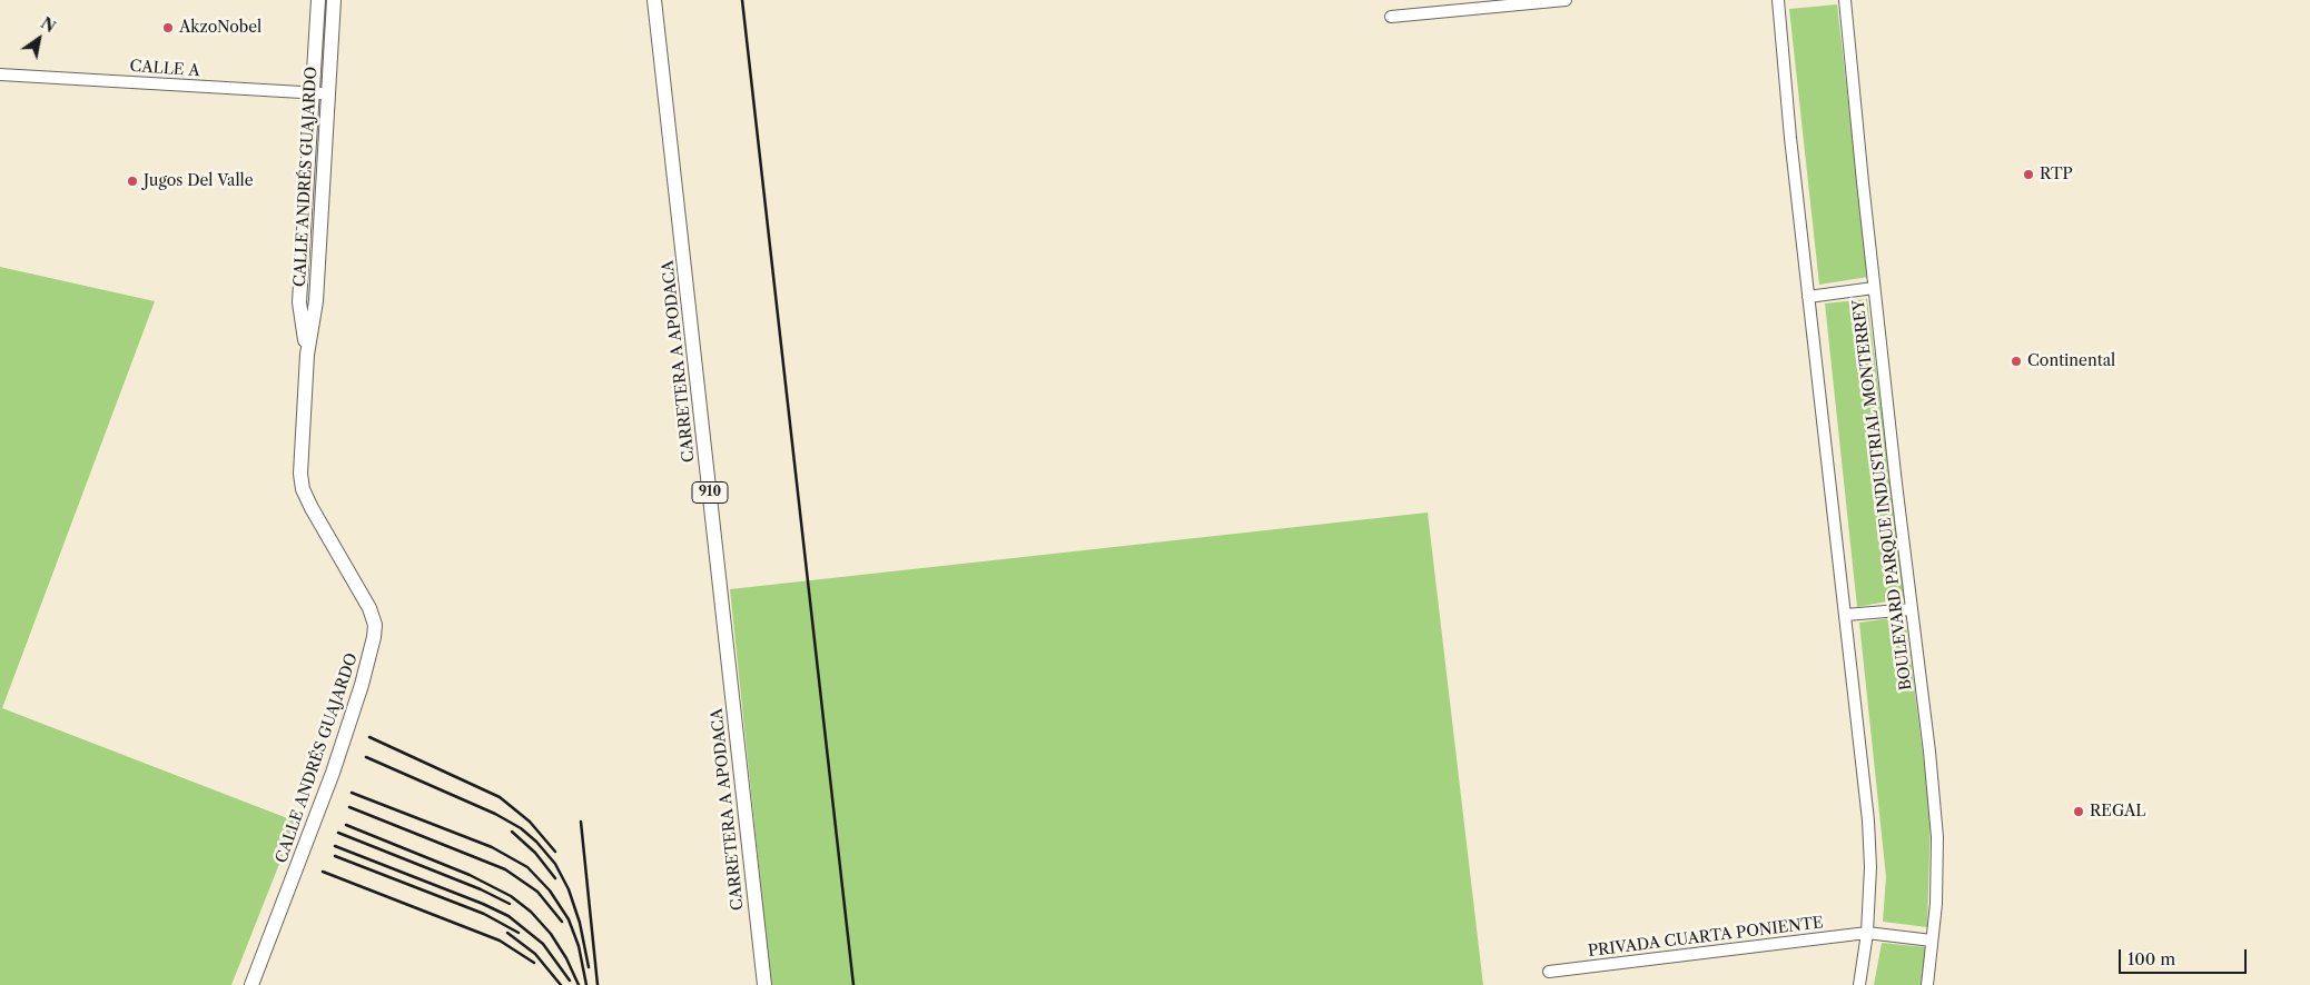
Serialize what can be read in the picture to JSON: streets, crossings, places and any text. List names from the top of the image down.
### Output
{
  "streets": {
    "main road": ["CALLE ANDRÉS GUAJARDO", "CARRETERA A APODACA", "910"],
    "street": ["CALLE A", "BOULEVARD PARQUE INDUSTRIAL MONTERREY", "PRIVADA CUARTA PONIENTE"]
  },
  "crossings": [
    ["CALLE A", "CALLE ANDRÉS GUAJARDO"],
    ["BOULEVARD PARQUE INDUSTRIAL MONTERREY", "PRIVADA CUARTA PONIENTE"]
  ],
  "places": [
    "AkzoNobel",
    "RTP",
    "Jugos Del Valle",
    "Continental",
    "REGAL"
  ],
  "scale_bar": "100 m",
  "north": "top right"
}
